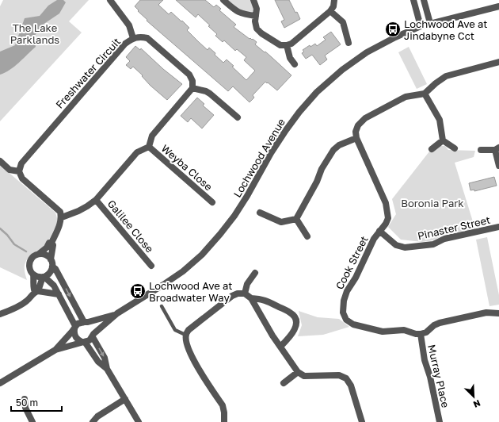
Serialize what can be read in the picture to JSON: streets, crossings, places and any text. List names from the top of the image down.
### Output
{
  "streets": {
    "street": [
      "Freshwater Circuit",
      "Lochwood Avenue",
      "Weyba Close",
      "Galilee Close",
      "Pinaster Street",
      "Cook Street",
      "Murray Place"
    ]
  },
  "crossings": [
    ["Pinaster Street", "Cook Street"],
    ["Cook Street", "Murray Place"]
  ],
  "parks": ["The Lake Parklands", "Boronia Park"],
  "places": {
    "bus stop": ["Lochwood Ave at Jindabyne Cct", "Lochwood Ave at Broadwater Way"]
  },
  "scale_bar": "50 m",
  "north": "bottom right"
}
